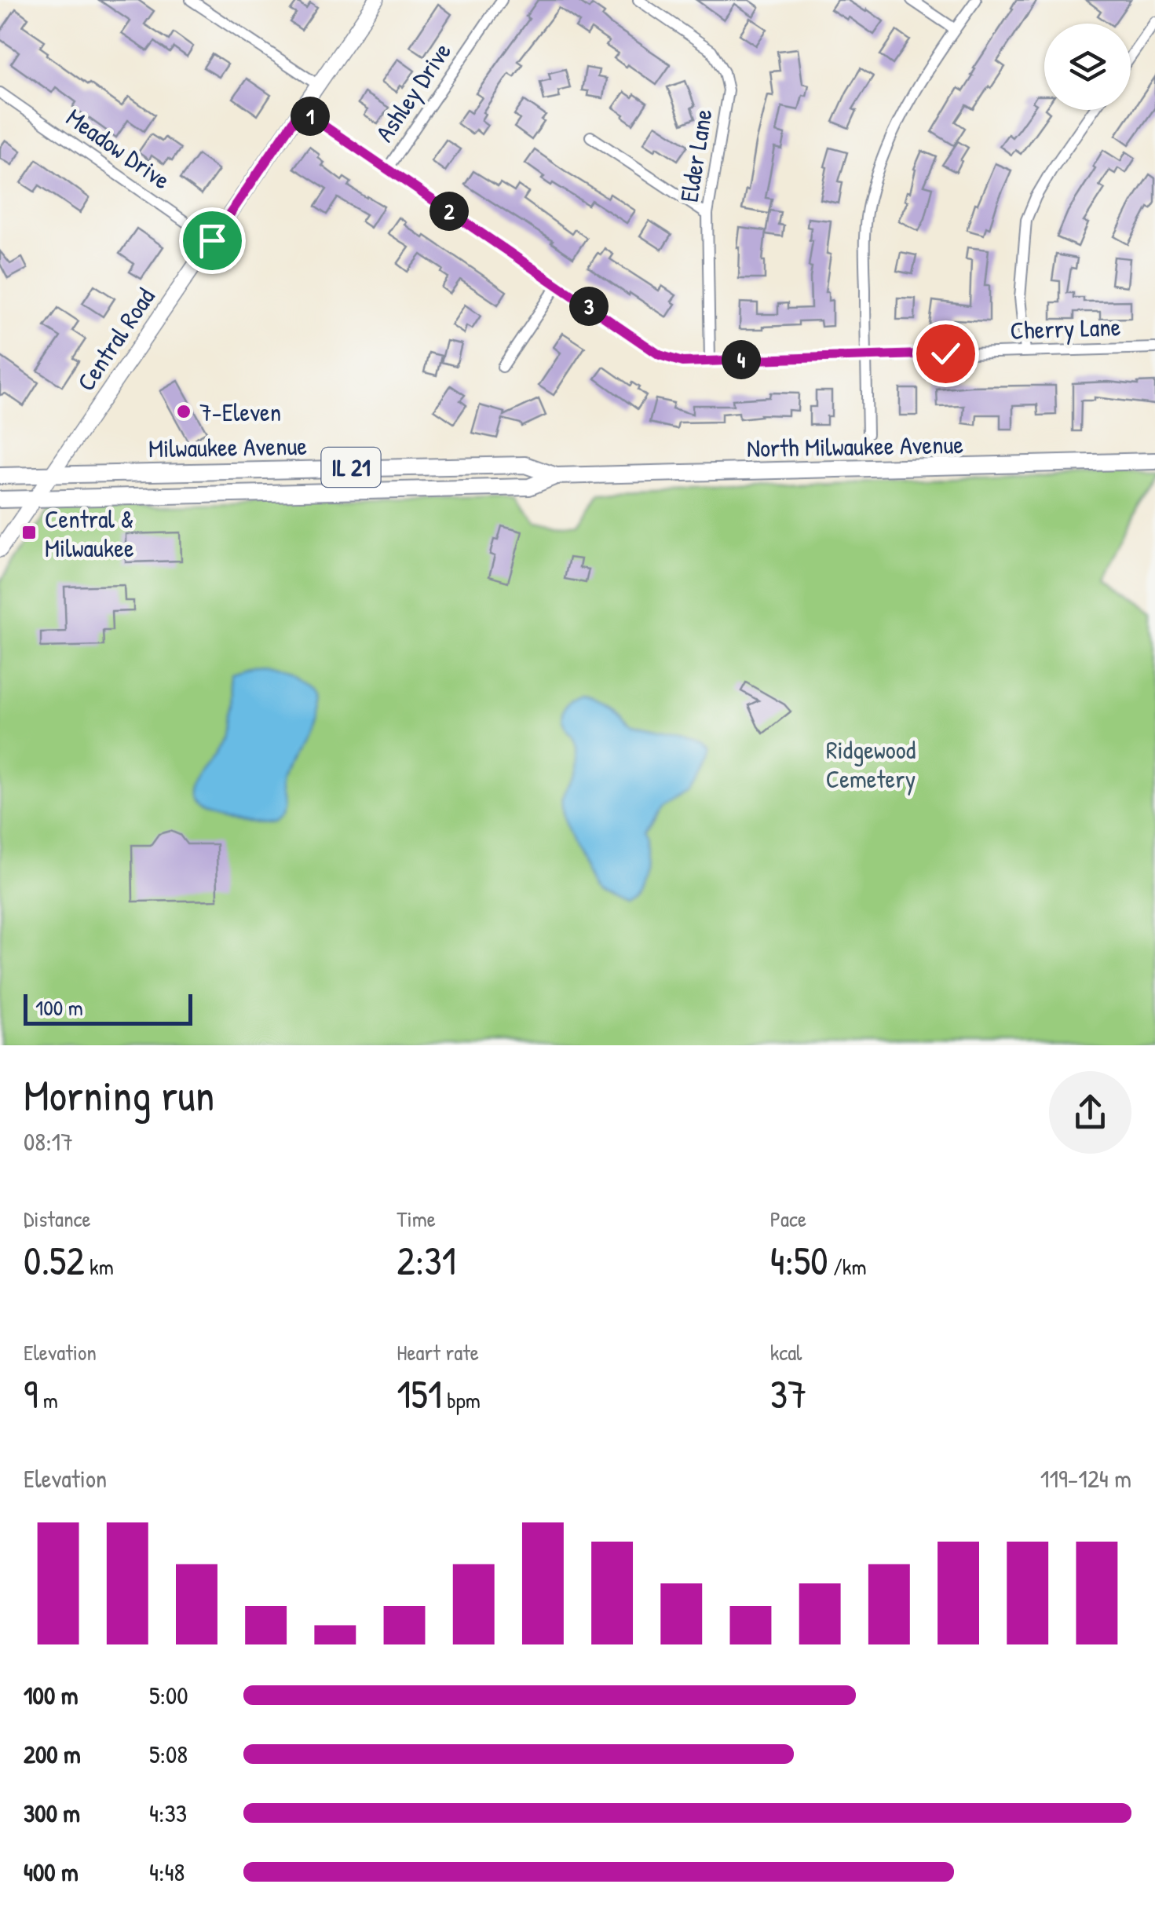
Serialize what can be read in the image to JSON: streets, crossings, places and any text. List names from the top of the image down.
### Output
{
  "streets": {
    "main road": [
      "Central Road",
      "North Milwaukee Avenue",
      "Milwaukee Avenue",
      "IL 21"
    ],
    "street": [
      "Ashley Drive",
      "Meadow Drive",
      "Elder Lane",
      "Cherry Lane"
    ]
  },
  "crossings": [
    ["Ashley Drive", "Cherry Lane"],
    ["Meadow Drive", "Central Road"],
    ["Elder Lane", "Cherry Lane"],
    ["Cherry Lane", "Central Road"],
    ["Central Road", "Milwaukee Avenue"],
    ["North Milwaukee Avenue", "Milwaukee Avenue"]
  ],
  "parks": ["Ridgewood Cemetery"],
  "places": {
    "other": ["7-Eleven"],
    "transit": ["Central & Milwaukee"]
  },
  "scale_bar": "100 m",
  "page": {
    "pins": [
      "1",
      "2",
      "3",
      "4"
    ],
    "scale": "100 m",
    "heading": ["Morning run", "08:17"],
    "stats": [
      ["Distance", "0.52 km"],
      ["Time", "2:31"],
      ["Pace", "4:50 /km"],
      ["Elevation", "9 m"],
      ["Heart rate", "151 bpm"],
      ["kcal", "37"]
    ],
    "chart": ["Elevation", "119–124 m"],
    "list": [
      {
        "name": "100 m",
        "note": "5:00"
      },
      {
        "name": "200 m",
        "note": "5:08"
      },
      {
        "name": "300 m",
        "note": "4:33"
      },
      {
        "name": "400 m",
        "note": "4:48"
      }
    ]
  }
}
